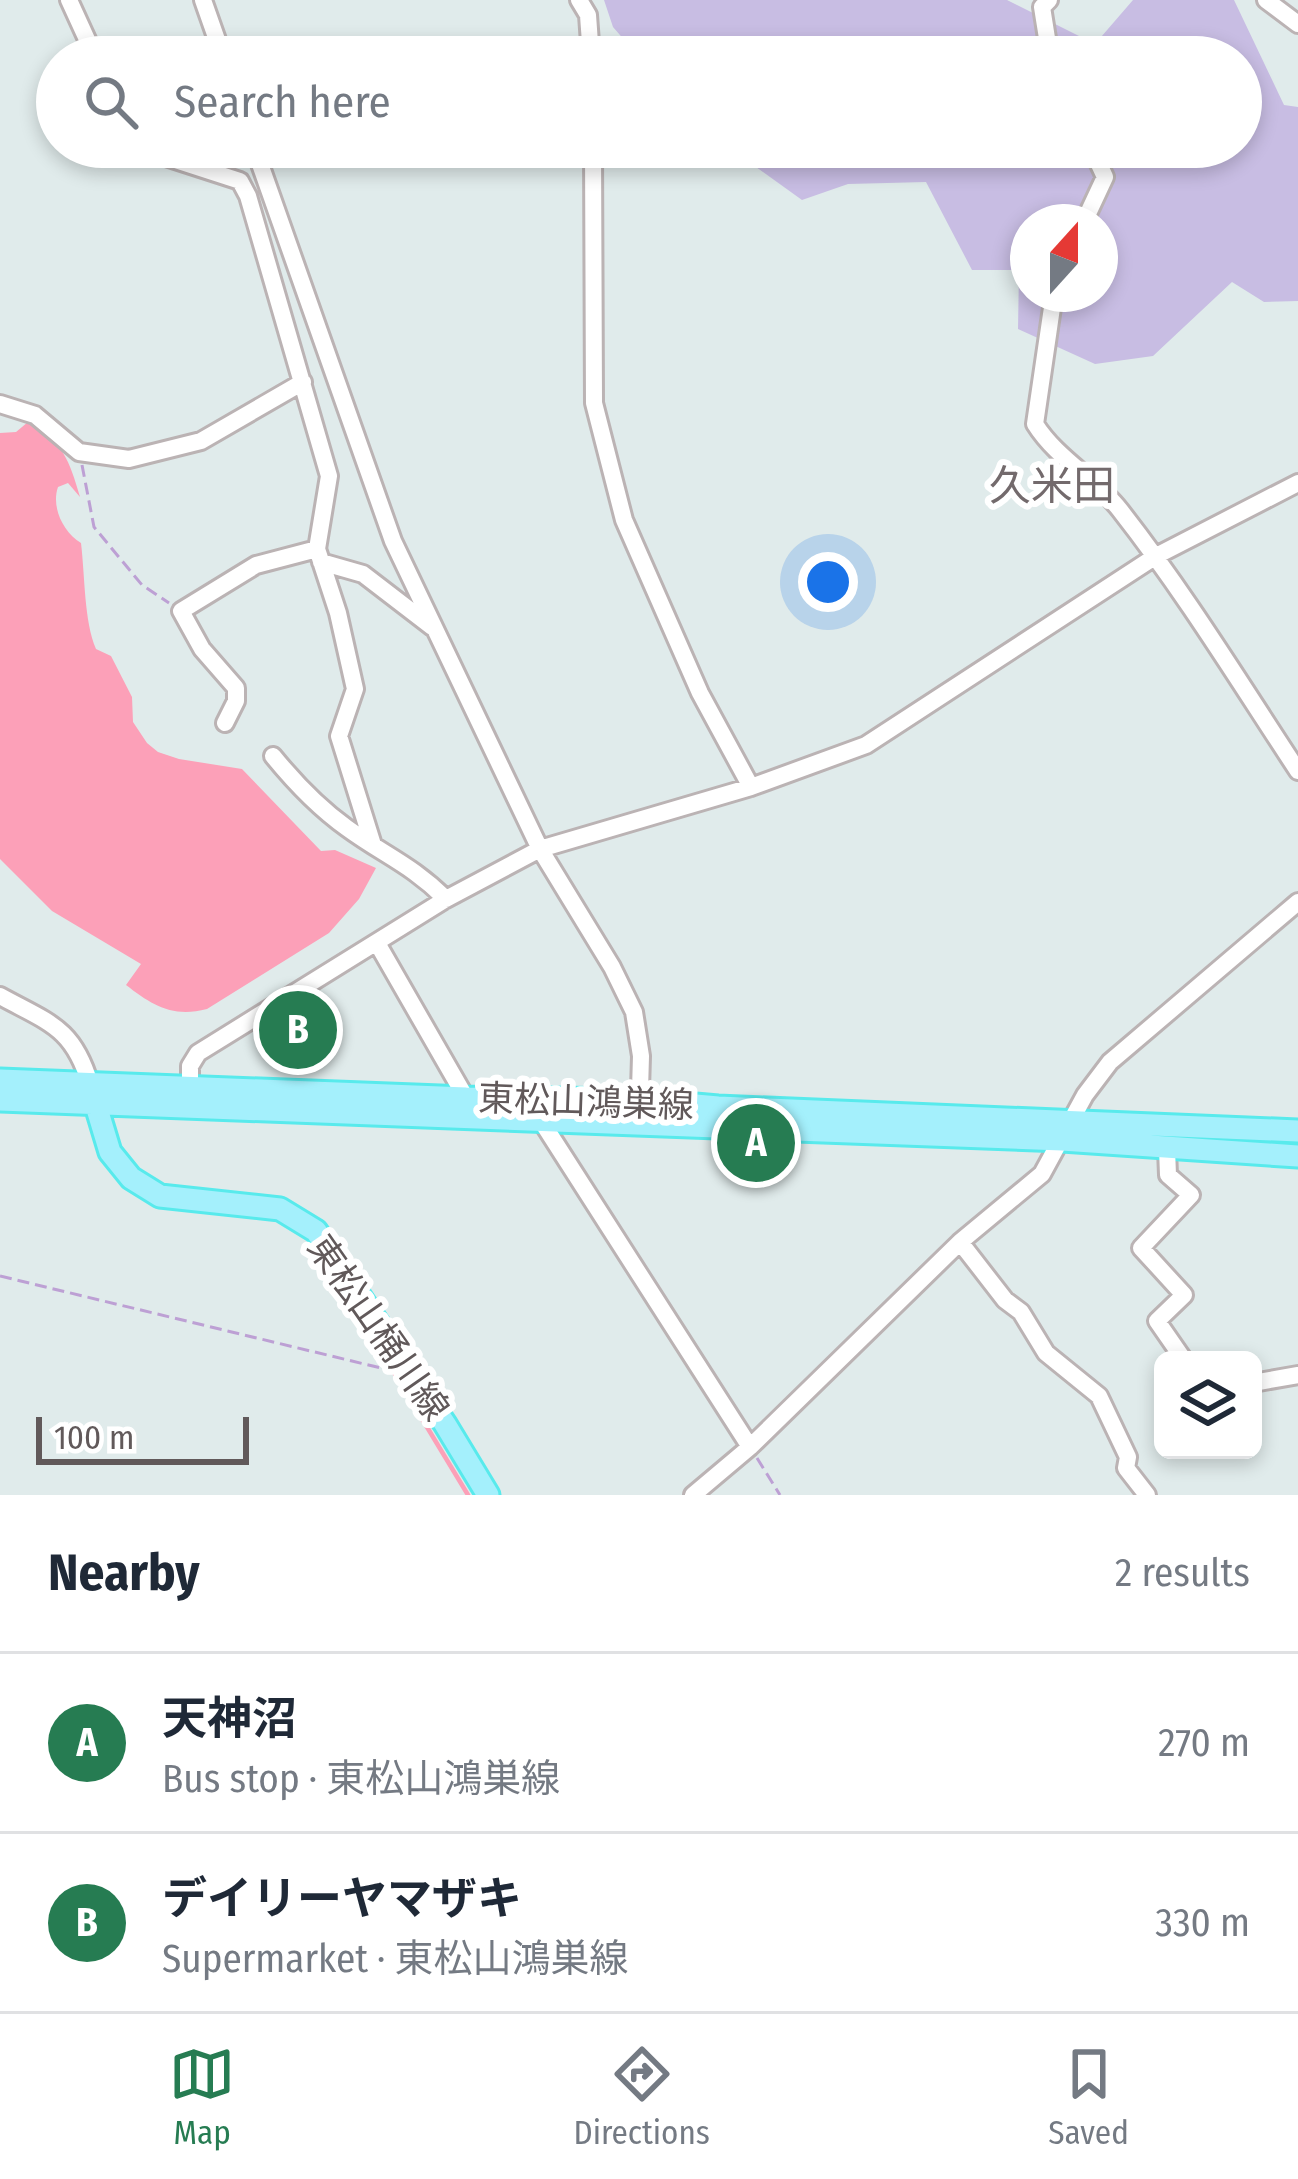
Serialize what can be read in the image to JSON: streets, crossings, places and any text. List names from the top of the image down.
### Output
{
  "streets": {
    "main road": ["東松山鴻巣線", "東松山桶川線"]
  },
  "crossings": [
    ["東松山鴻巣線", "東松山桶川線"]
  ],
  "districts": ["久米田"],
  "scale_bar": "100 m",
  "north": "top",
  "page": {
    "search": "Search here",
    "pins": ["B", "A"],
    "scale": "100 m",
    "heading": ["Nearby", "2 results"],
    "list": [
      {
        "mark": "A",
        "name": "天神沼",
        "note": "Bus stop · 東松山鴻巣線",
        "value": "270 m"
      },
      {
        "mark": "B",
        "name": "デイリーヤマザキ",
        "note": "Supermarket · 東松山鴻巣線",
        "value": "330 m"
      }
    ],
    "nav": ["Map", "Directions", "Saved"]
  }
}
